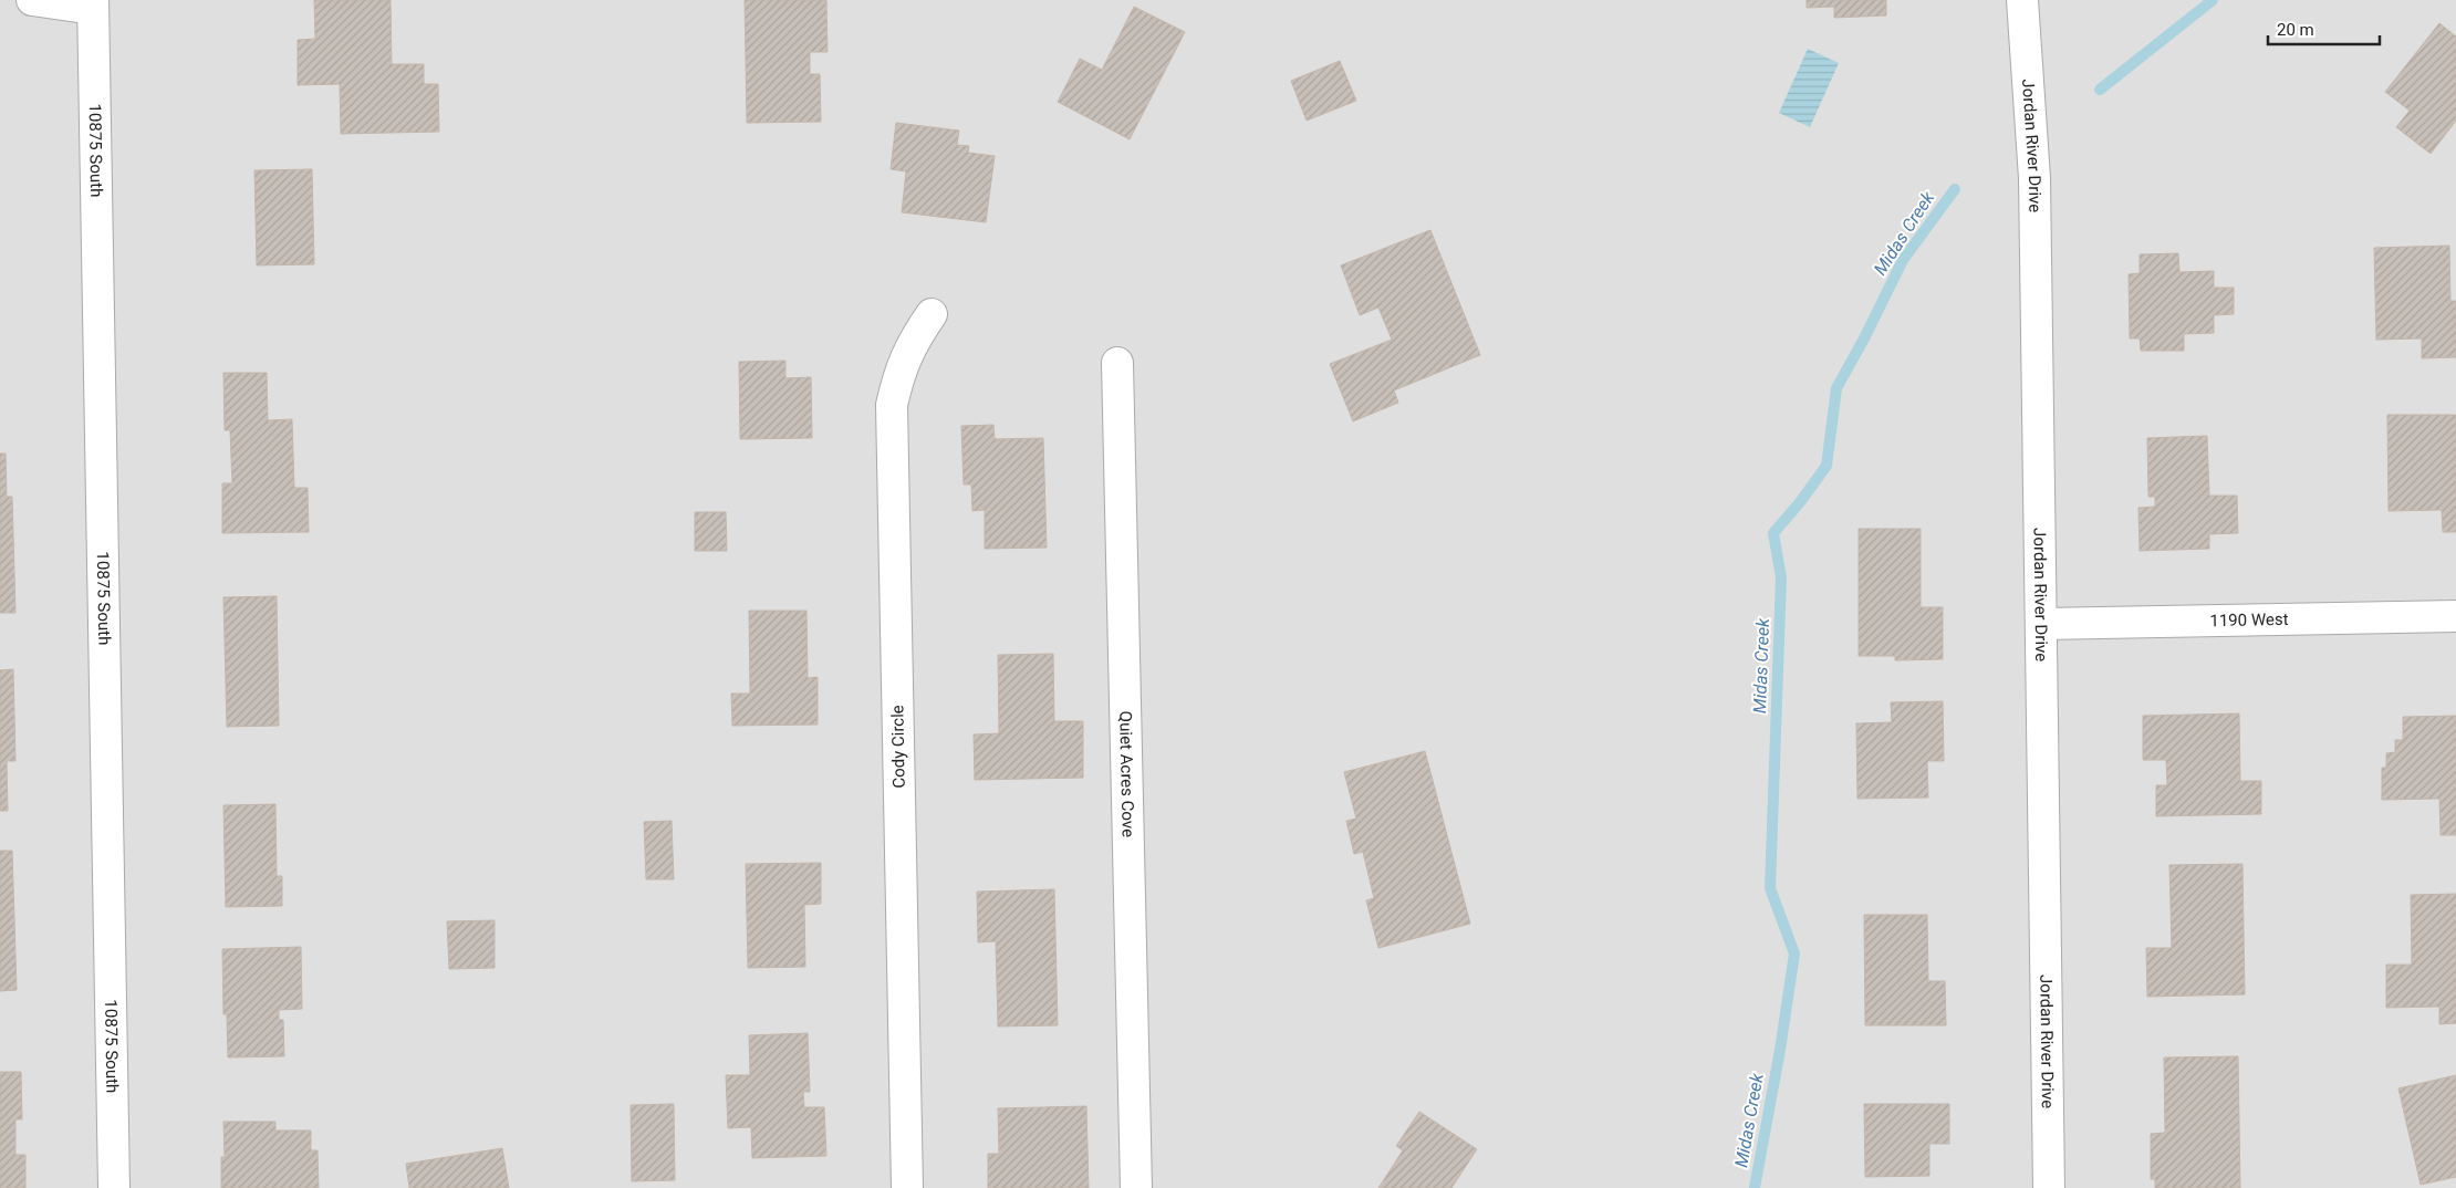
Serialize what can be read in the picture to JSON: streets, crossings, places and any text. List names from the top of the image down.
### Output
{
  "streets": {
    "street": [
      "Jordan River Drive",
      "10875 South",
      "1190 West",
      "Cody Circle",
      "Quiet Acres Cove"
    ]
  },
  "crossings": [
    ["Jordan River Drive", "1190 West"]
  ],
  "water": ["Midas Creek"],
  "scale_bar": "20 m"
}
